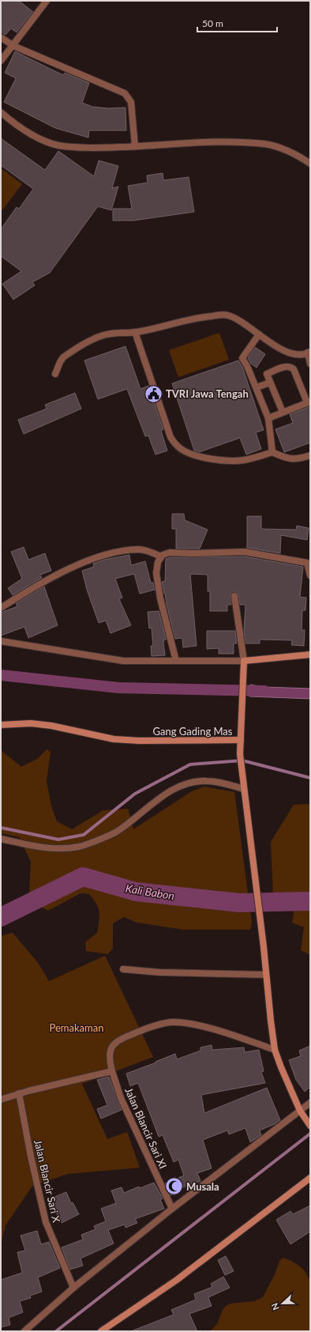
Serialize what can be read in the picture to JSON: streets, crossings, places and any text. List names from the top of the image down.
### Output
{
  "streets": {
    "main road": ["Gang Gading Mas"],
    "street": ["Jalan Blancir Sari XI", "Jalan Blancir Sari X"]
  },
  "water": ["Kali Babon"],
  "parks": ["Pemakaman"],
  "places": {
    "public building": ["TVRI Jawa Tengah"],
    "mosque": ["Musala"]
  },
  "scale_bar": "50 m",
  "north": "left"
}
